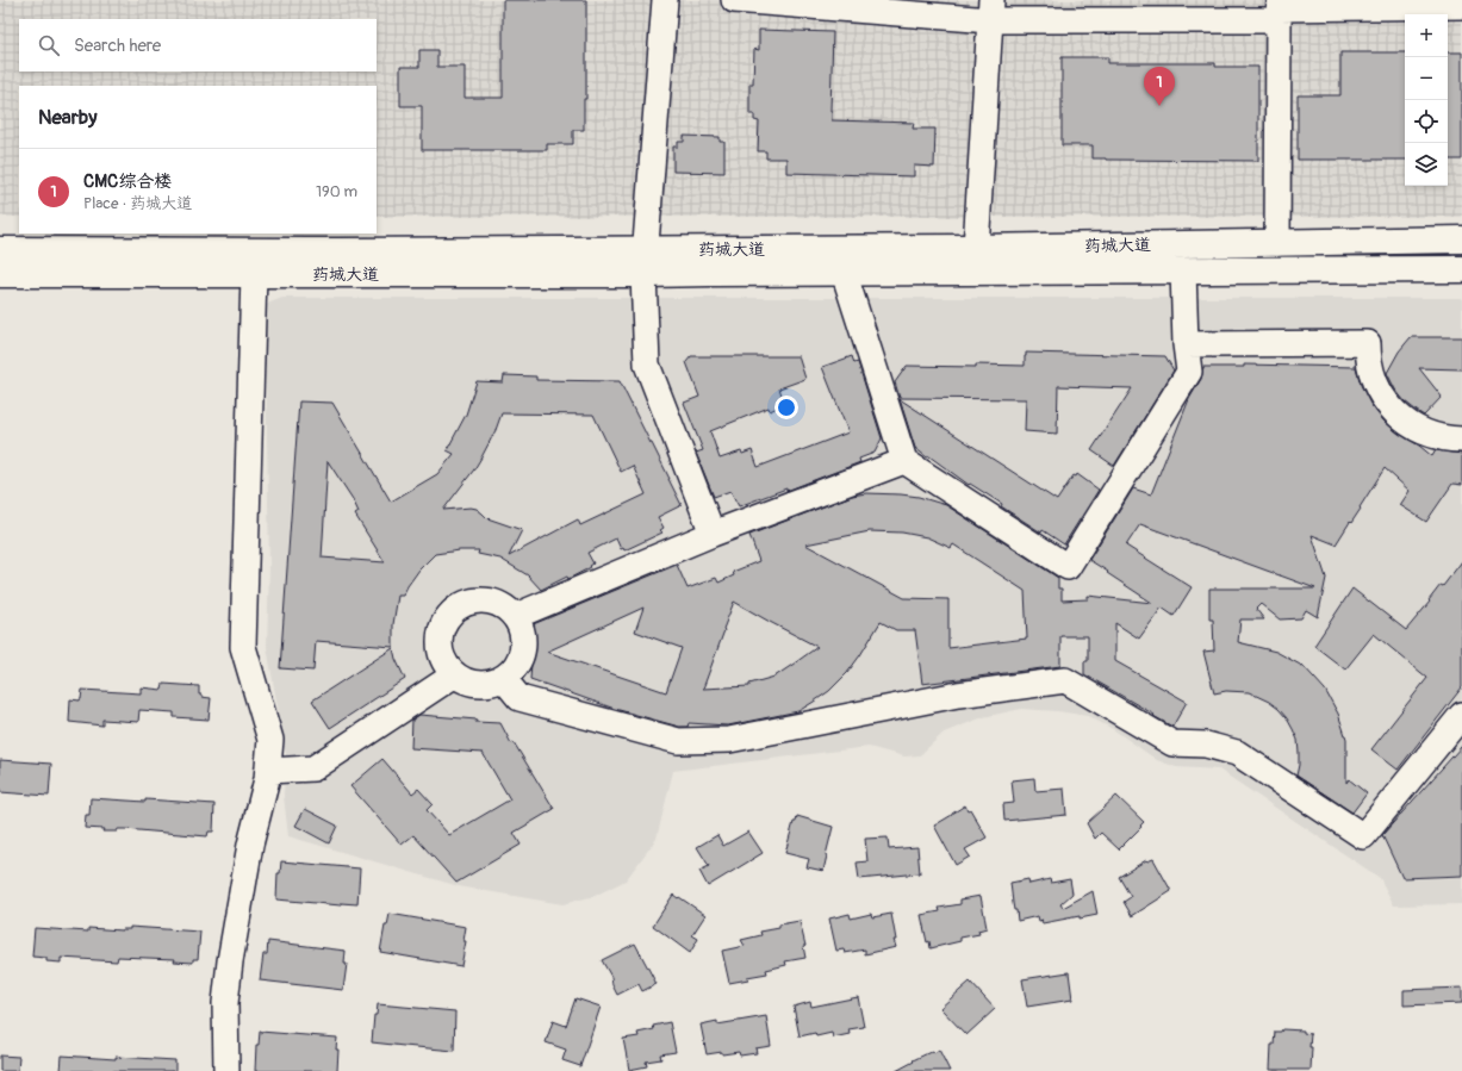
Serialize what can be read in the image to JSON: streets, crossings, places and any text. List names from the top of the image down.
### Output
{
  "streets": {
    "main road": ["药城大道"]
  },
  "page": {
    "map_buttons": ["+", "−"],
    "search": "Search here",
    "pins": "1",
    "heading": "Nearby",
    "list": [
      {
        "mark": "1",
        "name": "CMC综合楼",
        "note": "Place · 药城大道",
        "value": "190 m"
      }
    ]
  }
}
